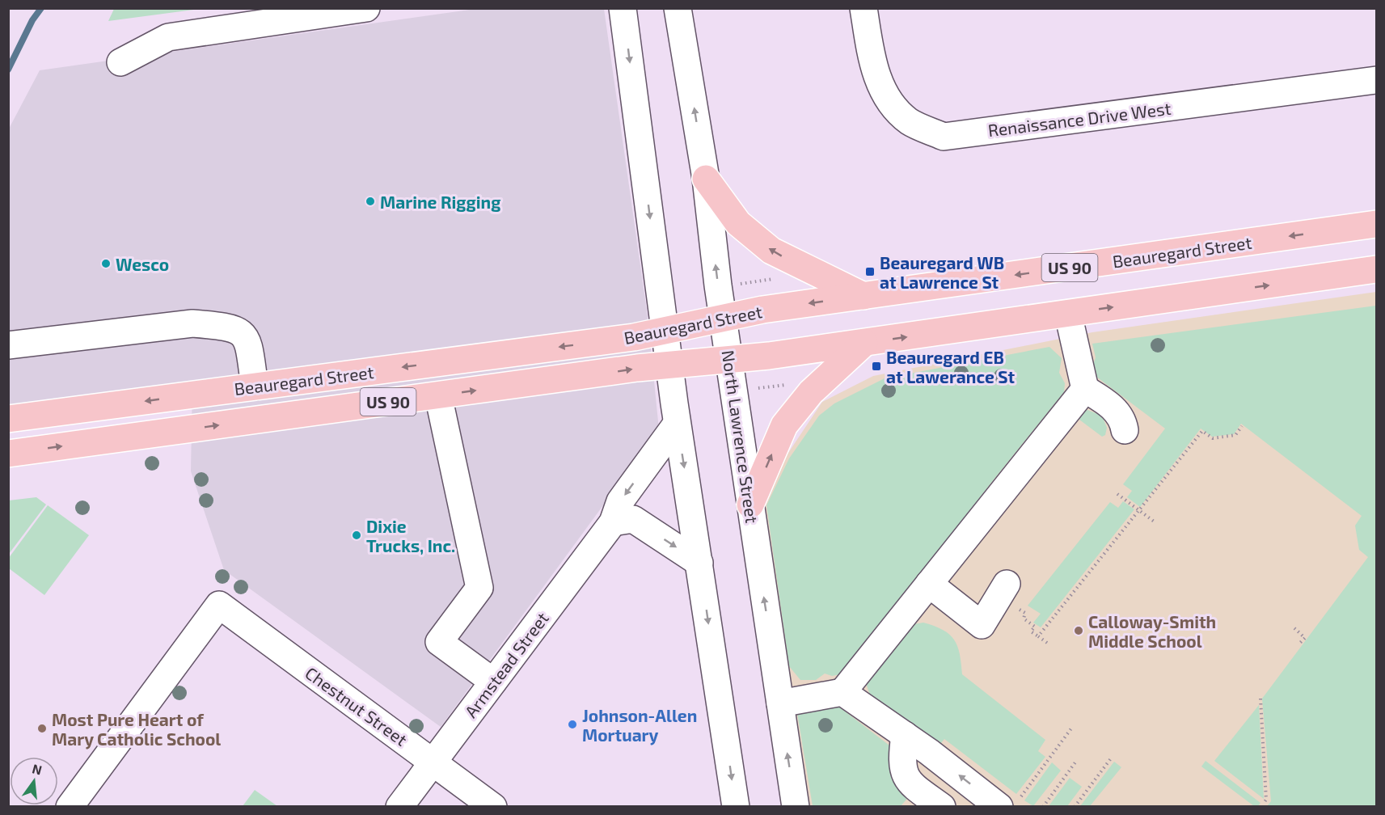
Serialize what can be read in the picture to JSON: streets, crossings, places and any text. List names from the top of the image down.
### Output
{
  "streets": {
    "main road": ["Beauregard Street", "US 90"],
    "street": [
      "Renaissance Drive West",
      "North Lawrence Street",
      "Armstead Street",
      "Chestnut Street"
    ]
  },
  "crossings": [
    ["Beauregard Street", "North Lawrence Street"],
    ["Armstead Street", "Chestnut Street"]
  ],
  "places": {
    "other": [
      "Marine Rigging",
      "Wesco",
      "Dixie Trucks, Inc.",
      "Calloway-Smith Middle School",
      "Johnson-Allen Mortuary",
      "Most Pure Heart of Mary Catholic School"
    ],
    "transit": ["Beauregard WB at Lawrence St", "Beauregard EB at Lawerance St"]
  },
  "north": "top"
}
